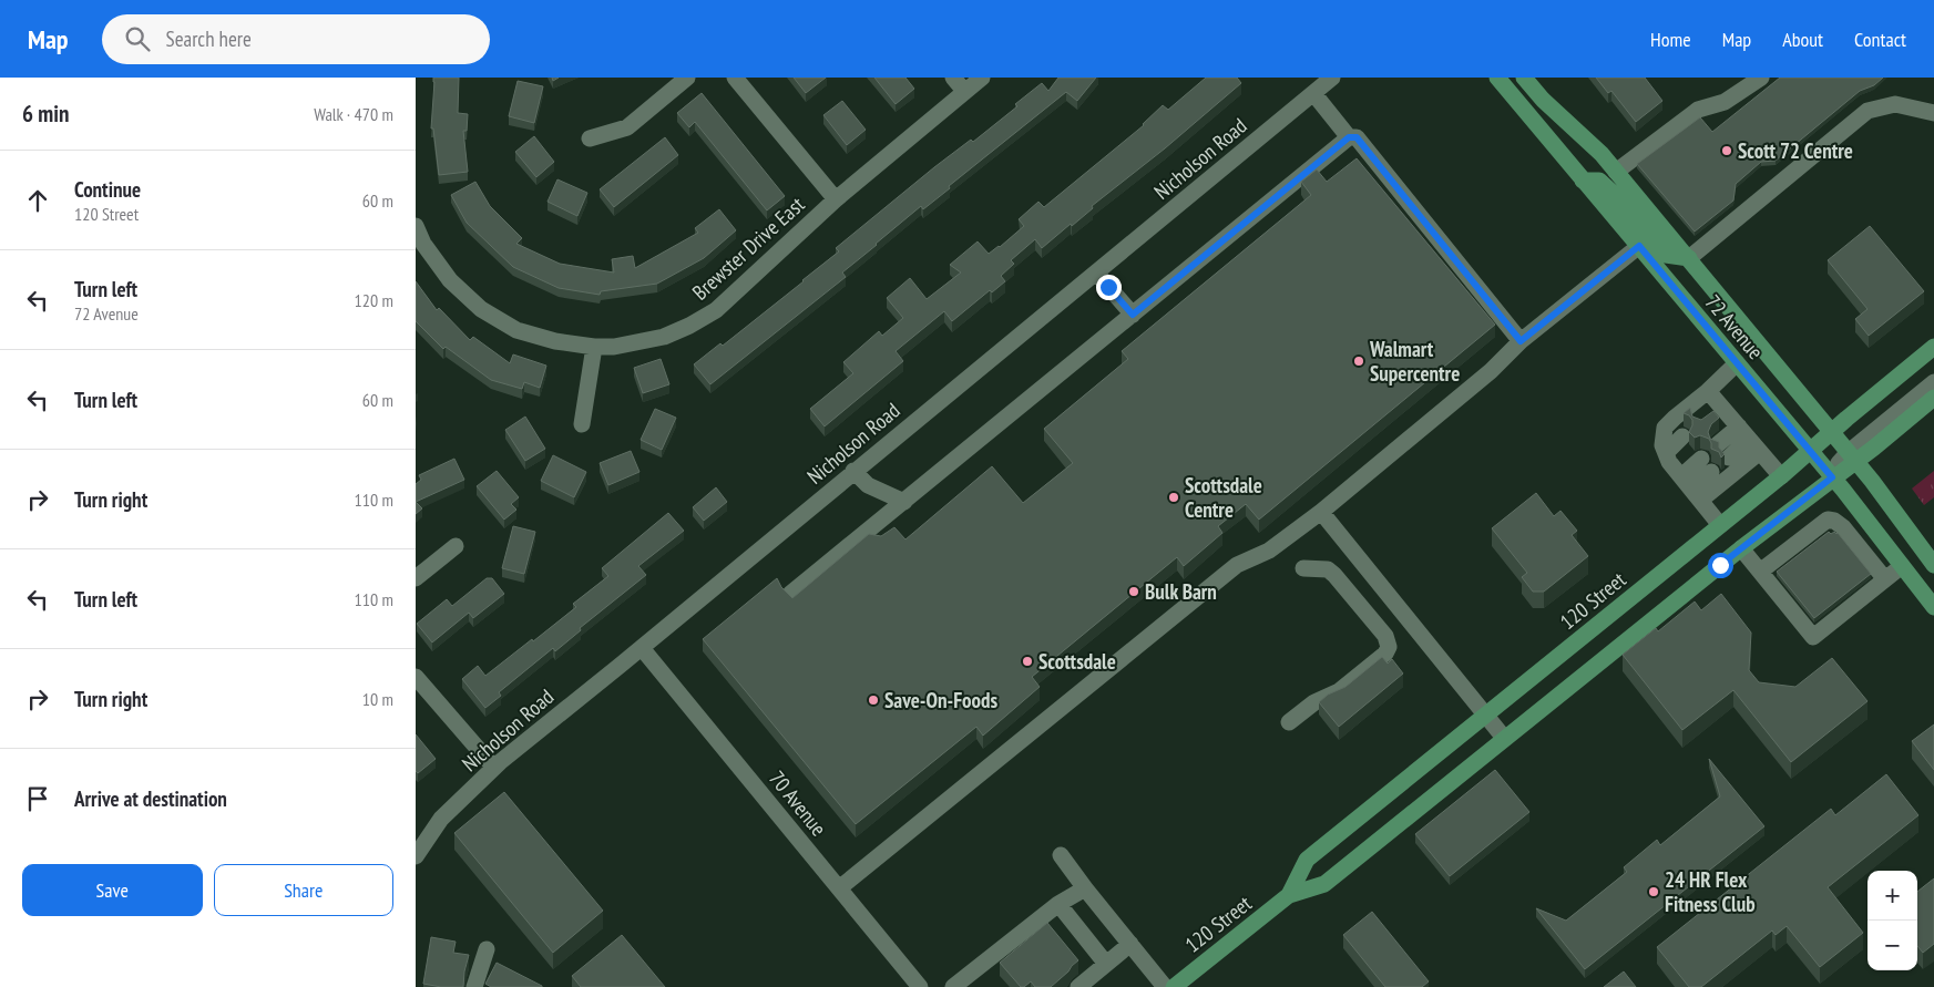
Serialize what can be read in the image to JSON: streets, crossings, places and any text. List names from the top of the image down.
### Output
{
  "streets": {
    "main road": ["72 Avenue", "120 Street"],
    "street": ["Nicholson Road", "Brewster Drive East", "70 Avenue"]
  },
  "crossings": [
    ["Nicholson Road", "70 Avenue"],
    ["72 Avenue", "120 Street"]
  ],
  "places": [
    "Scott 72 Centre",
    "Walmart Supercentre",
    "Scottsdale Centre",
    "Bulk Barn",
    "Scottsdale",
    "Save-On-Foods",
    "24 HR Flex Fitness Club"
  ],
  "page": {
    "header": "Map",
    "search": "Search here",
    "nav": [
      "Home",
      "Map",
      "About",
      "Contact"
    ],
    "heading": ["6 min", "Walk · 470 m"],
    "list": [
      ["Continue", "120 Street", "60 m"],
      ["Turn left", "72 Avenue", "120 m"],
      ["Turn left", "60 m"],
      ["Turn right", "110 m"],
      ["Turn left", "110 m"],
      ["Turn right", "10 m"],
      "Arrive at destination"
    ],
    "buttons": ["Save", "Share"],
    "map_buttons": ["+", "−"]
  }
}
